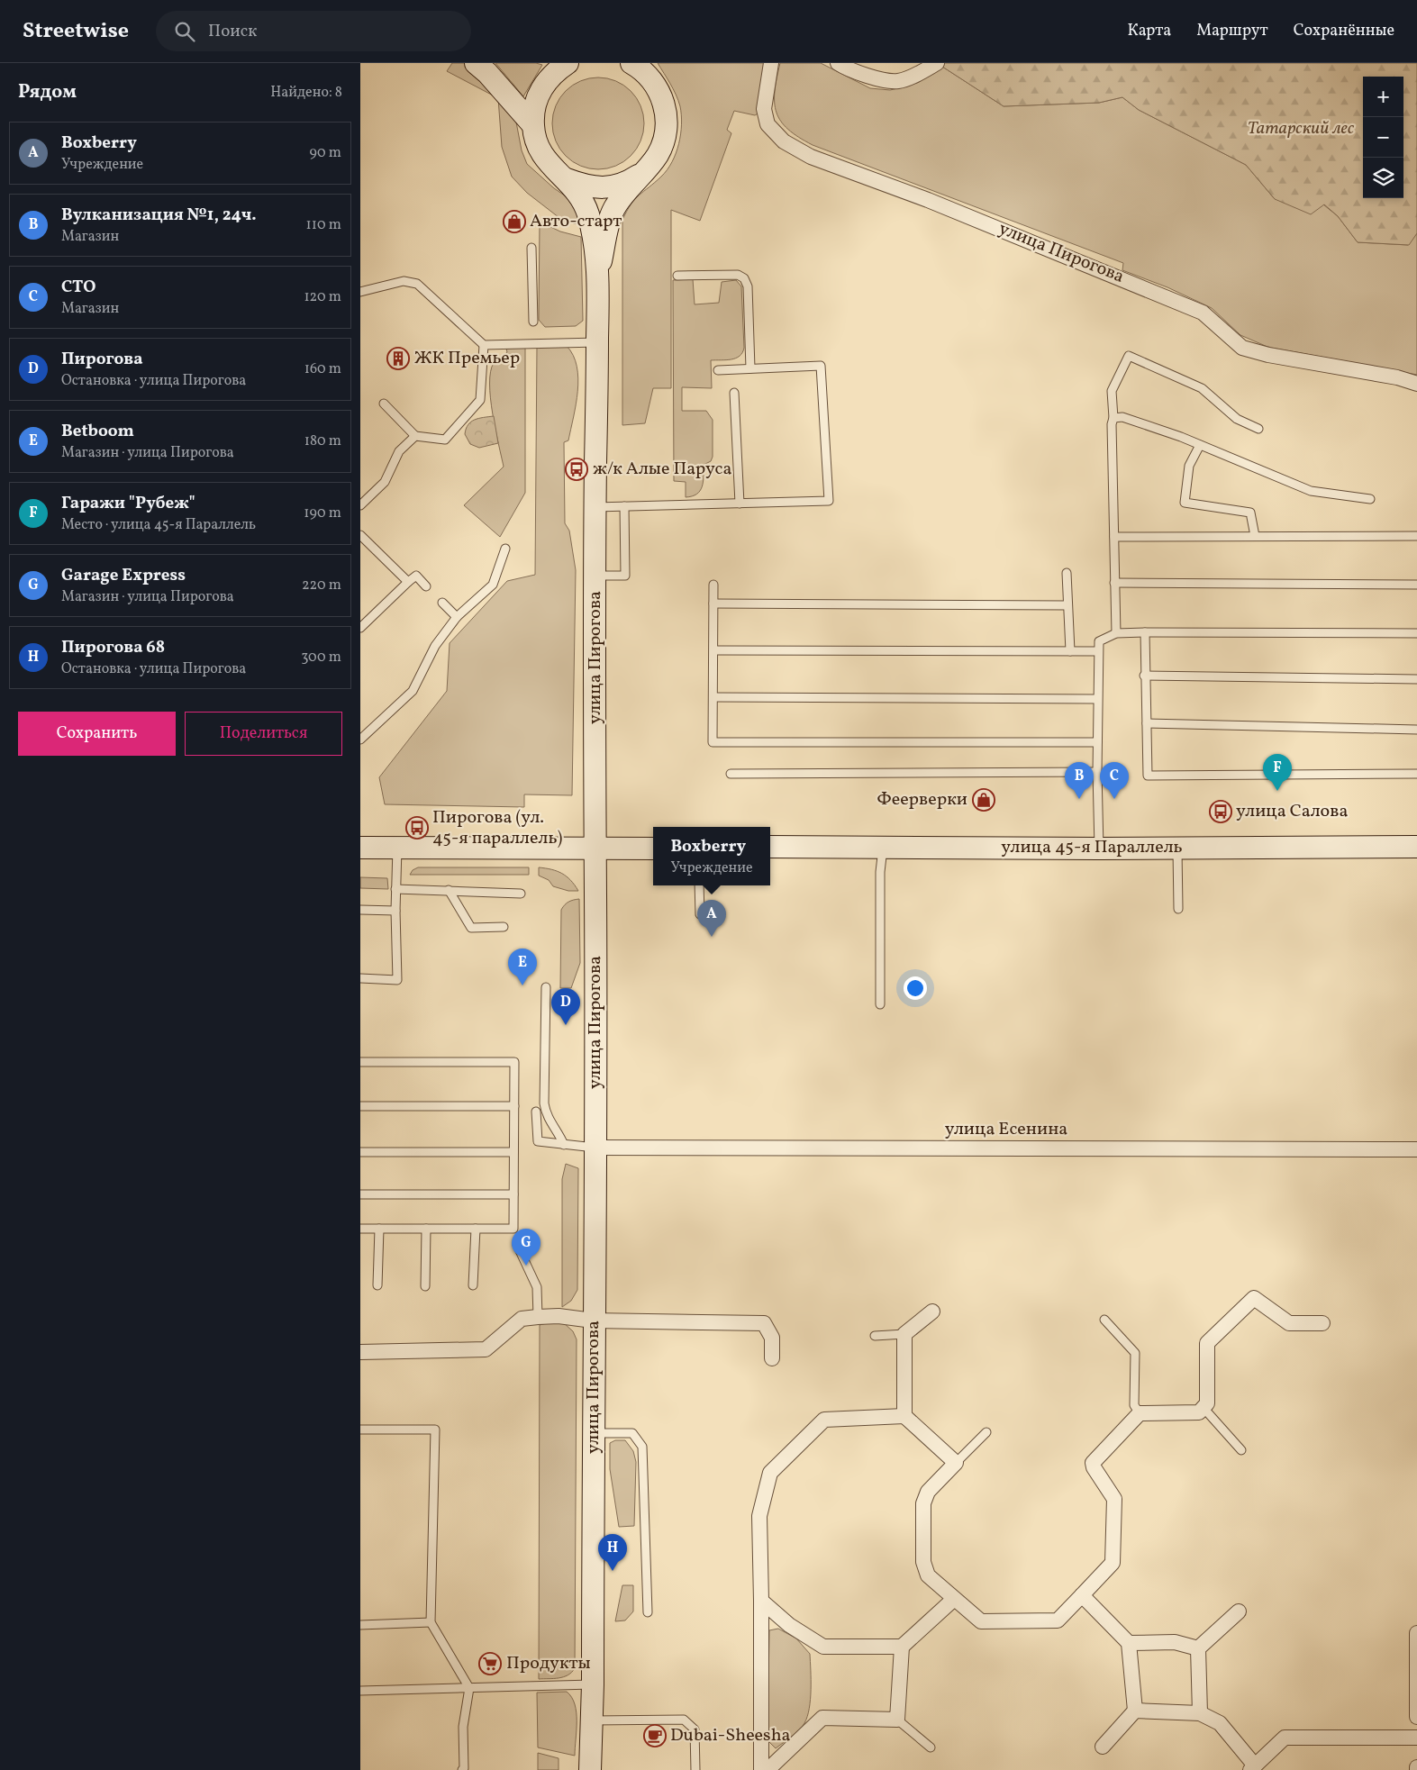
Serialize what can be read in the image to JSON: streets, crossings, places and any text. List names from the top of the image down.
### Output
{
  "streets": {
    "main road": ["улица Пирогова", "улица 45-я Параллель"],
    "street": ["улица Есенина"]
  },
  "crossings": [
    ["улица Пирогова", "улица Есенина"]
  ],
  "parks": ["Татарский лес"],
  "places": {
    "shop": ["Авто-старт", "Феерверки"],
    "building": ["ЖК Премьер"],
    "bus stop": ["ж/к Алые Паруса", "улица Салова", "Пирогова (ул. 45-я параллель)"],
    "supermarket": ["Продукты"],
    "cafe": ["Dubai-Sheesha"]
  },
  "page": {
    "header": "Streetwise",
    "search": "Поиск",
    "nav": ["Карта", "Маршрут", "Сохранённые"],
    "heading": ["Рядом", "Найдено: 8"],
    "map_buttons": ["+", "−"],
    "list": [
      {
        "mark": "A",
        "name": "Boxberry",
        "note": "Учреждение",
        "value": "90 m"
      },
      {
        "mark": "B",
        "name": "Вулканизация №1, 24ч.",
        "note": "Магазин",
        "value": "110 m"
      },
      {
        "mark": "C",
        "name": "СТО",
        "note": "Магазин",
        "value": "120 m"
      },
      {
        "mark": "D",
        "name": "Пирогова",
        "note": "Остановка · улица Пирогова",
        "value": "160 m"
      },
      {
        "mark": "E",
        "name": "Betboom",
        "note": "Магазин · улица Пирогова",
        "value": "180 m"
      },
      {
        "mark": "F",
        "name": "Гаражи \"Рубеж\"",
        "note": "Место · улица 45-я Параллель",
        "value": "190 m"
      },
      {
        "mark": "G",
        "name": "Garage Express",
        "note": "Магазин · улица Пирогова",
        "value": "220 m"
      },
      {
        "mark": "H",
        "name": "Пирогова 68",
        "note": "Остановка · улица Пирогова",
        "value": "300 m"
      }
    ],
    "buttons": ["Сохранить", "Поделиться"],
    "pins": [
      "F",
      "B",
      "C",
      "A",
      "E",
      "D",
      "G",
      "H"
    ],
    "popup": ["Boxberry", "Учреждение"]
  }
}
